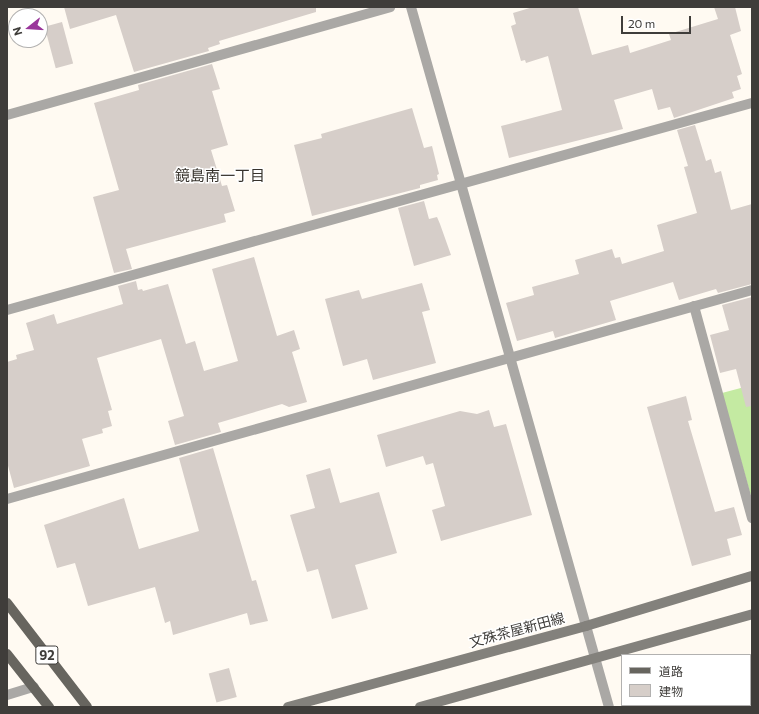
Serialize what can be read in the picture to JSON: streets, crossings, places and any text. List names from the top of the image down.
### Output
{
  "streets": {
    "main road": ["文殊茶屋新田線", "92"]
  },
  "districts": ["鏡島南一丁目"],
  "legend": ["道路", "建物"],
  "scale_bar": "20 m",
  "north": "left"
}
